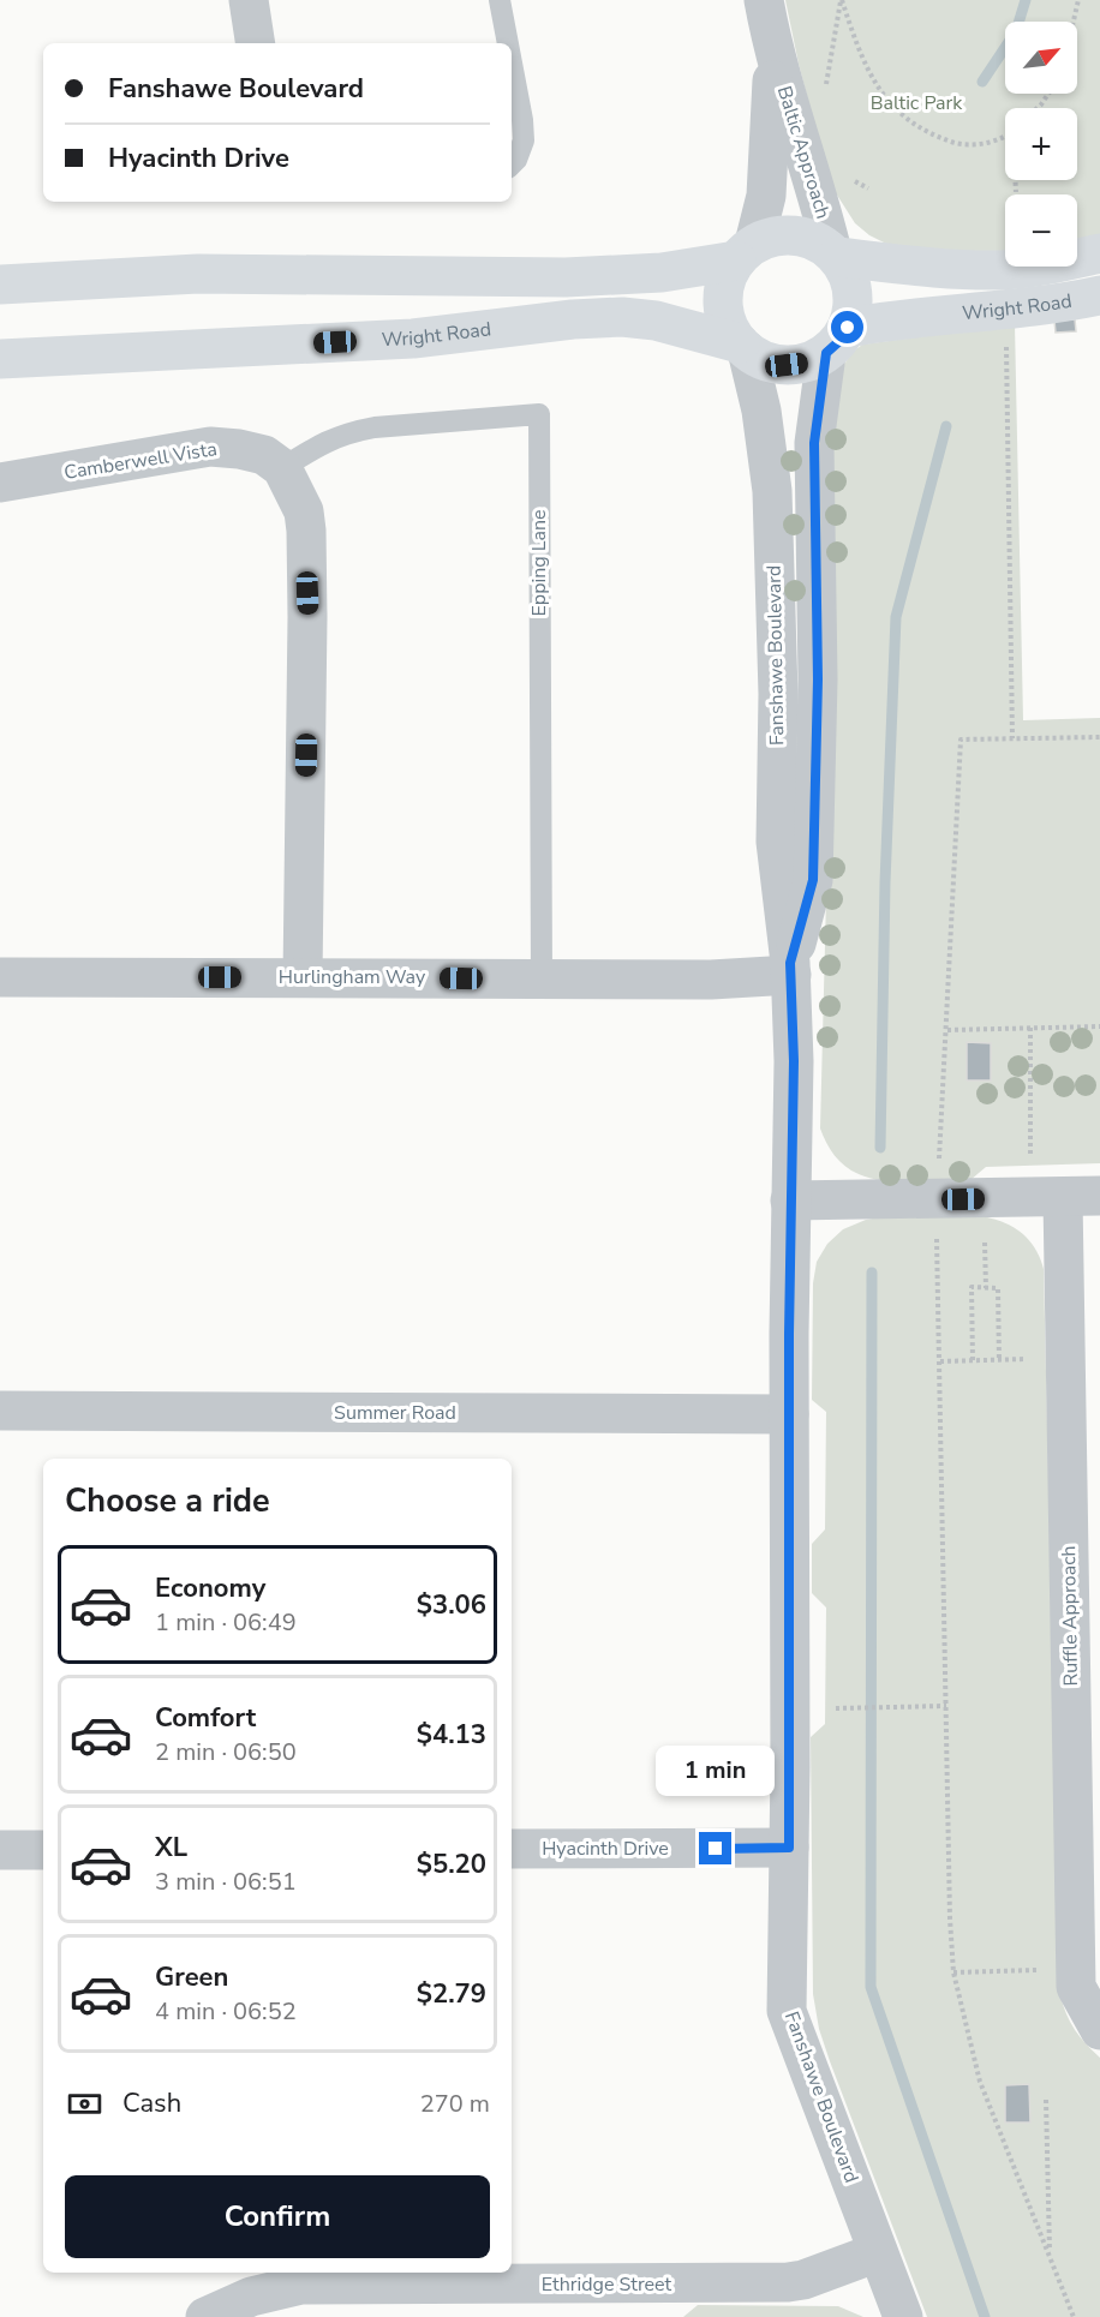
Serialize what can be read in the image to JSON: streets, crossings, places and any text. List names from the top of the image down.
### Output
{
  "streets": {
    "main road": ["Wright Road"],
    "street": [
      "Baltic Approach",
      "Camberwell Vista",
      "Fanshawe Boulevard",
      "Hurlingham Way",
      "Summer Road",
      "Ruffle Approach",
      "Hyacinth Drive",
      "Ethridge Street"
    ],
    "lane": ["Epping Lane"]
  },
  "crossings": [
    ["Baltic Approach", "Wright Road"],
    ["Baltic Approach", "Fanshawe Boulevard"],
    ["Wright Road", "Fanshawe Boulevard"],
    ["Camberwell Vista", "Epping Lane"],
    ["Epping Lane", "Hurlingham Way"],
    ["Fanshawe Boulevard", "Hurlingham Way"],
    ["Fanshawe Boulevard", "Summer Road"],
    ["Fanshawe Boulevard", "Hyacinth Drive"],
    ["Fanshawe Boulevard", "Ethridge Street"]
  ],
  "parks": ["Baltic Park"],
  "north": "top right",
  "page": {
    "map_buttons": ["+", "−"],
    "banner": ["Fanshawe Boulevard", "Hyacinth Drive"],
    "heading": "Choose a ride",
    "list": [
      {
        "name": "Economy",
        "note": "1 min · 06:49",
        "value": "$3.06"
      },
      {
        "name": "Comfort",
        "note": "2 min · 06:50",
        "value": "$4.13"
      },
      {
        "name": "XL",
        "note": "3 min · 06:51",
        "value": "$5.20"
      },
      {
        "name": "Green",
        "note": "4 min · 06:52",
        "value": "$2.79"
      }
    ],
    "bubble": "1 min",
    "pay": ["Cash", "270 m"],
    "buttons": "Confirm"
  }
}
